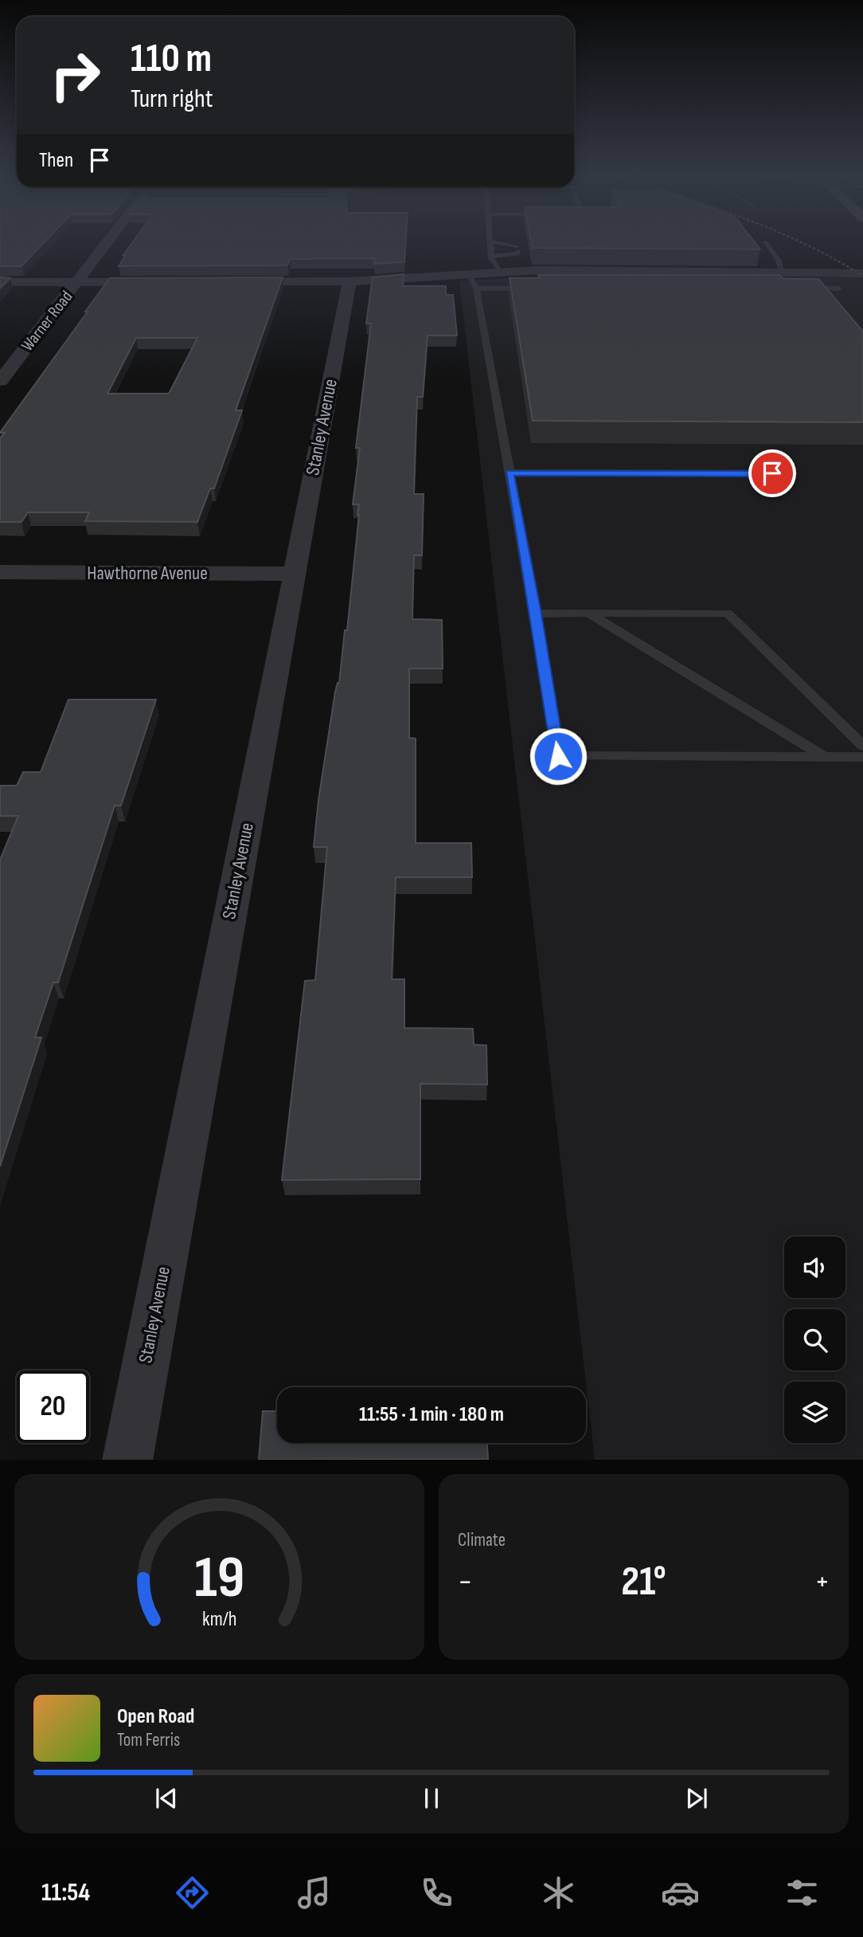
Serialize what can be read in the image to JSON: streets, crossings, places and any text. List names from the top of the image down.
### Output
{
  "streets": {
    "street": ["Warner Road", "Stanley Avenue", "Hawthorne Avenue"]
  },
  "crossings": [
    ["Stanley Avenue", "Hawthorne Avenue"]
  ],
  "page": {
    "turn": ["110 m", "Turn right"],
    "then": "Then",
    "limit": "20",
    "trip": "11:55 · 1 min · 180 m",
    "tile": "Climate",
    "heat": ["−", "21°", "+"],
    "song": ["Open Road", "Tom Ferris"],
    "tabs": "11:54",
    "gauge": ["19", "km/h"]
  }
}
